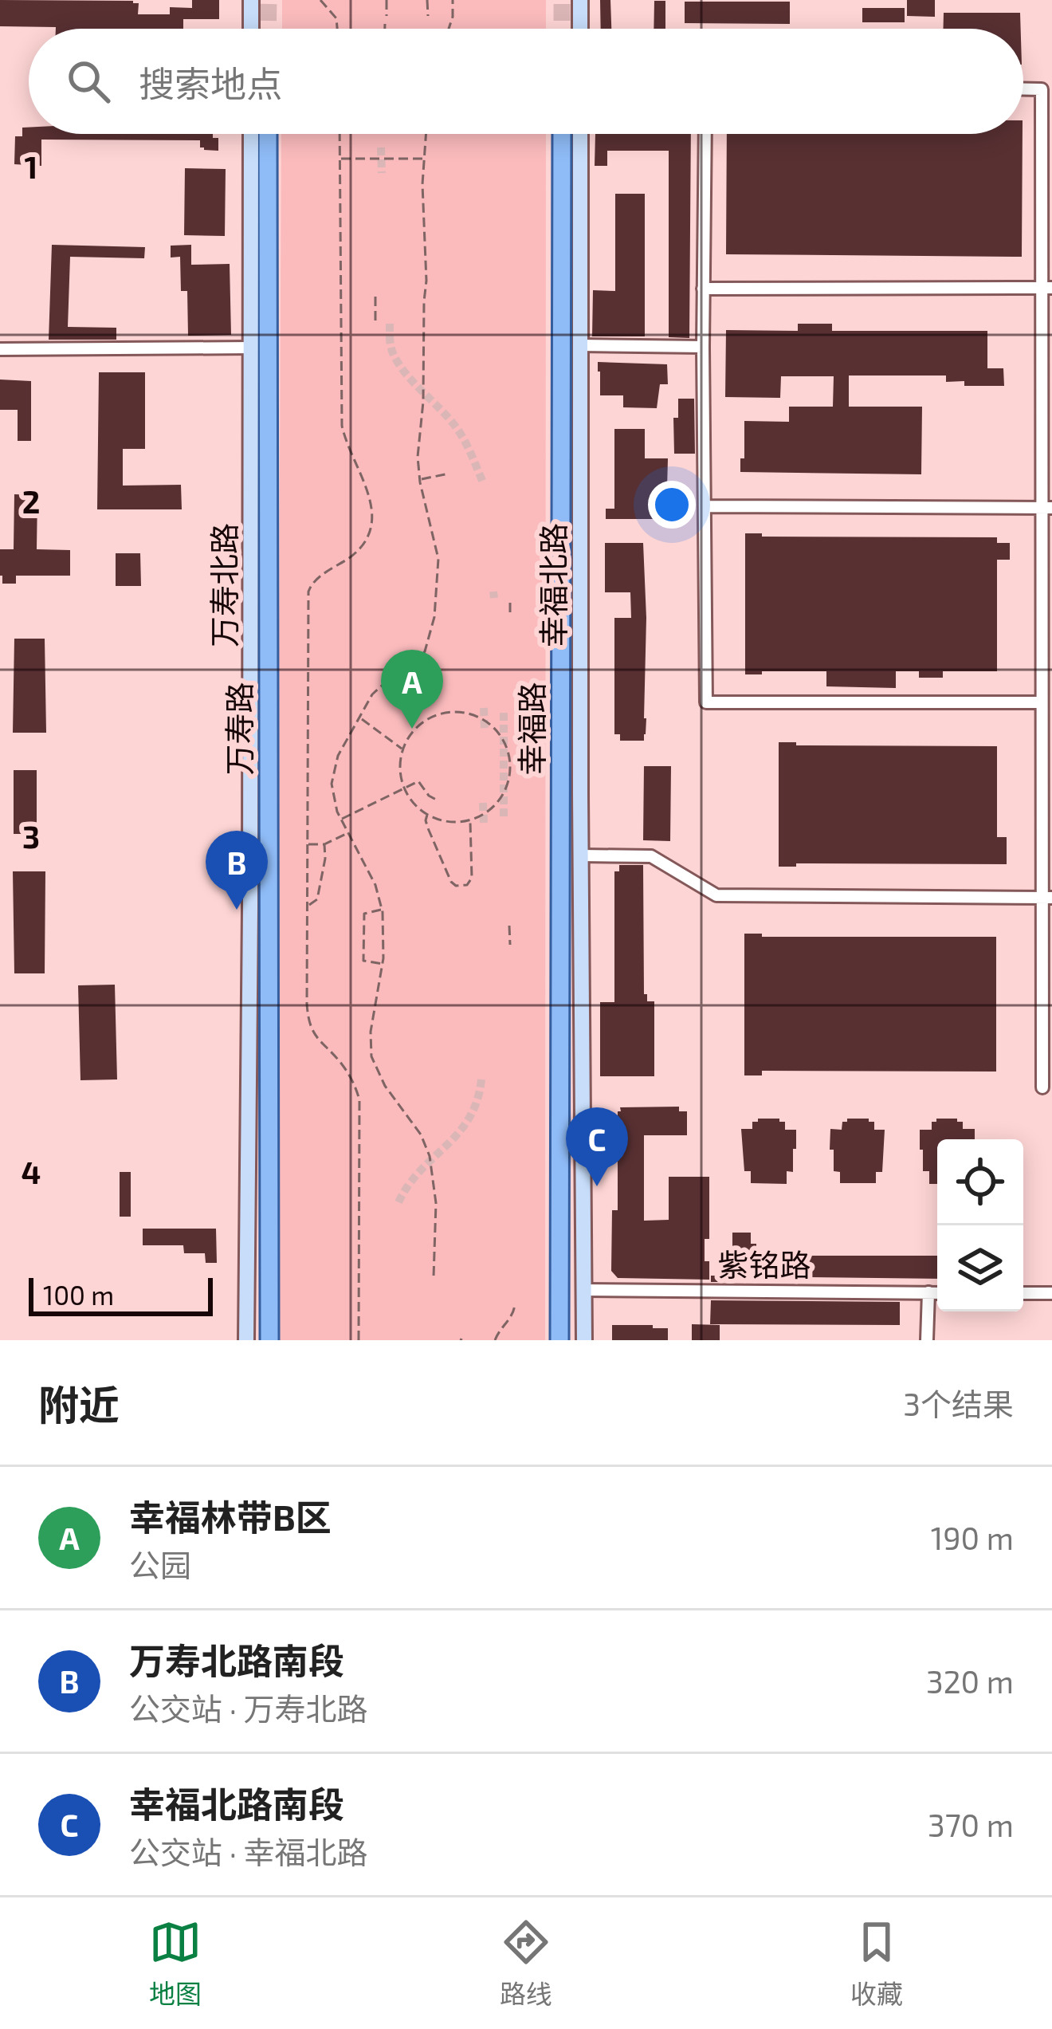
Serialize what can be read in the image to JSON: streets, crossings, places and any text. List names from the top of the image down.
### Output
{
  "streets": {
    "main road": [
      "万寿北路",
      "幸福北路",
      "万寿路",
      "幸福路"
    ],
    "street": ["紫铭路"]
  },
  "crossings": [
    ["幸福北路", "紫铭路"]
  ],
  "scale_bar": "100 m",
  "page": {
    "search": "搜索地点",
    "pins": ["A", "B", "C"],
    "scale": "100 m",
    "heading": ["附近", "3个结果"],
    "list": [
      {
        "mark": "A",
        "name": "幸福林带B区",
        "note": "公园",
        "value": "190 m"
      },
      {
        "mark": "B",
        "name": "万寿北路南段",
        "note": "公交站 · 万寿北路",
        "value": "320 m"
      },
      {
        "mark": "C",
        "name": "幸福北路南段",
        "note": "公交站 · 幸福北路",
        "value": "370 m"
      }
    ],
    "nav": ["地图", "路线", "收藏"]
  },
  "grid": {
    "rows": [
      "1",
      "2",
      "3",
      "4"
    ]
  }
}
